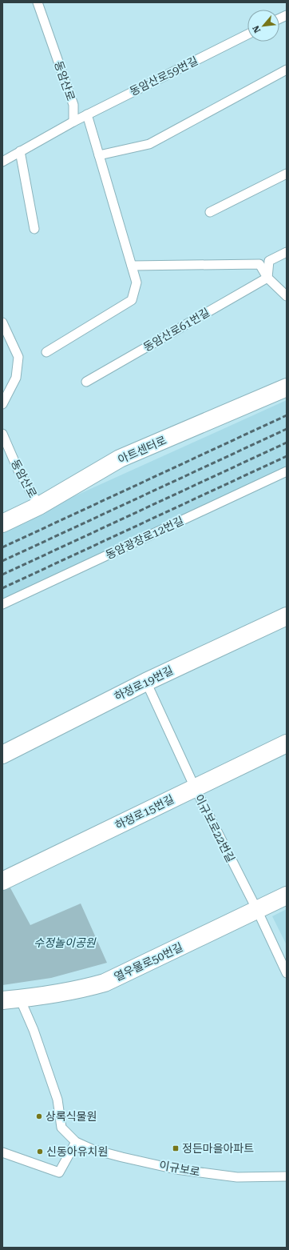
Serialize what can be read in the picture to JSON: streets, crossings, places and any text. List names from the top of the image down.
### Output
{
  "streets": {
    "street": [
      "아트센터로",
      "하정로19번길",
      "하정로15번길",
      "열우물로50번길"
    ],
    "lane": [
      "동암산로59번길",
      "동암산로",
      "동암산로61번길",
      "동암광장로12번길",
      "이규보로22번길",
      "이규보로"
    ]
  },
  "crossings": [
    ["동암산로59번길", "동암산로"],
    ["동암산로", "아트센터로"],
    ["하정로19번길", "이규보로22번길"],
    ["하정로15번길", "이규보로22번길"],
    ["이규보로22번길", "열우물로50번길"],
    ["열우물로50번길", "이규보로"]
  ],
  "parks": ["수정놀이공원"],
  "places": {
    "other": ["상록식물원", "신동아유치원"],
    "transit": ["정든마을아파트"]
  },
  "north": "bottom left"
}
